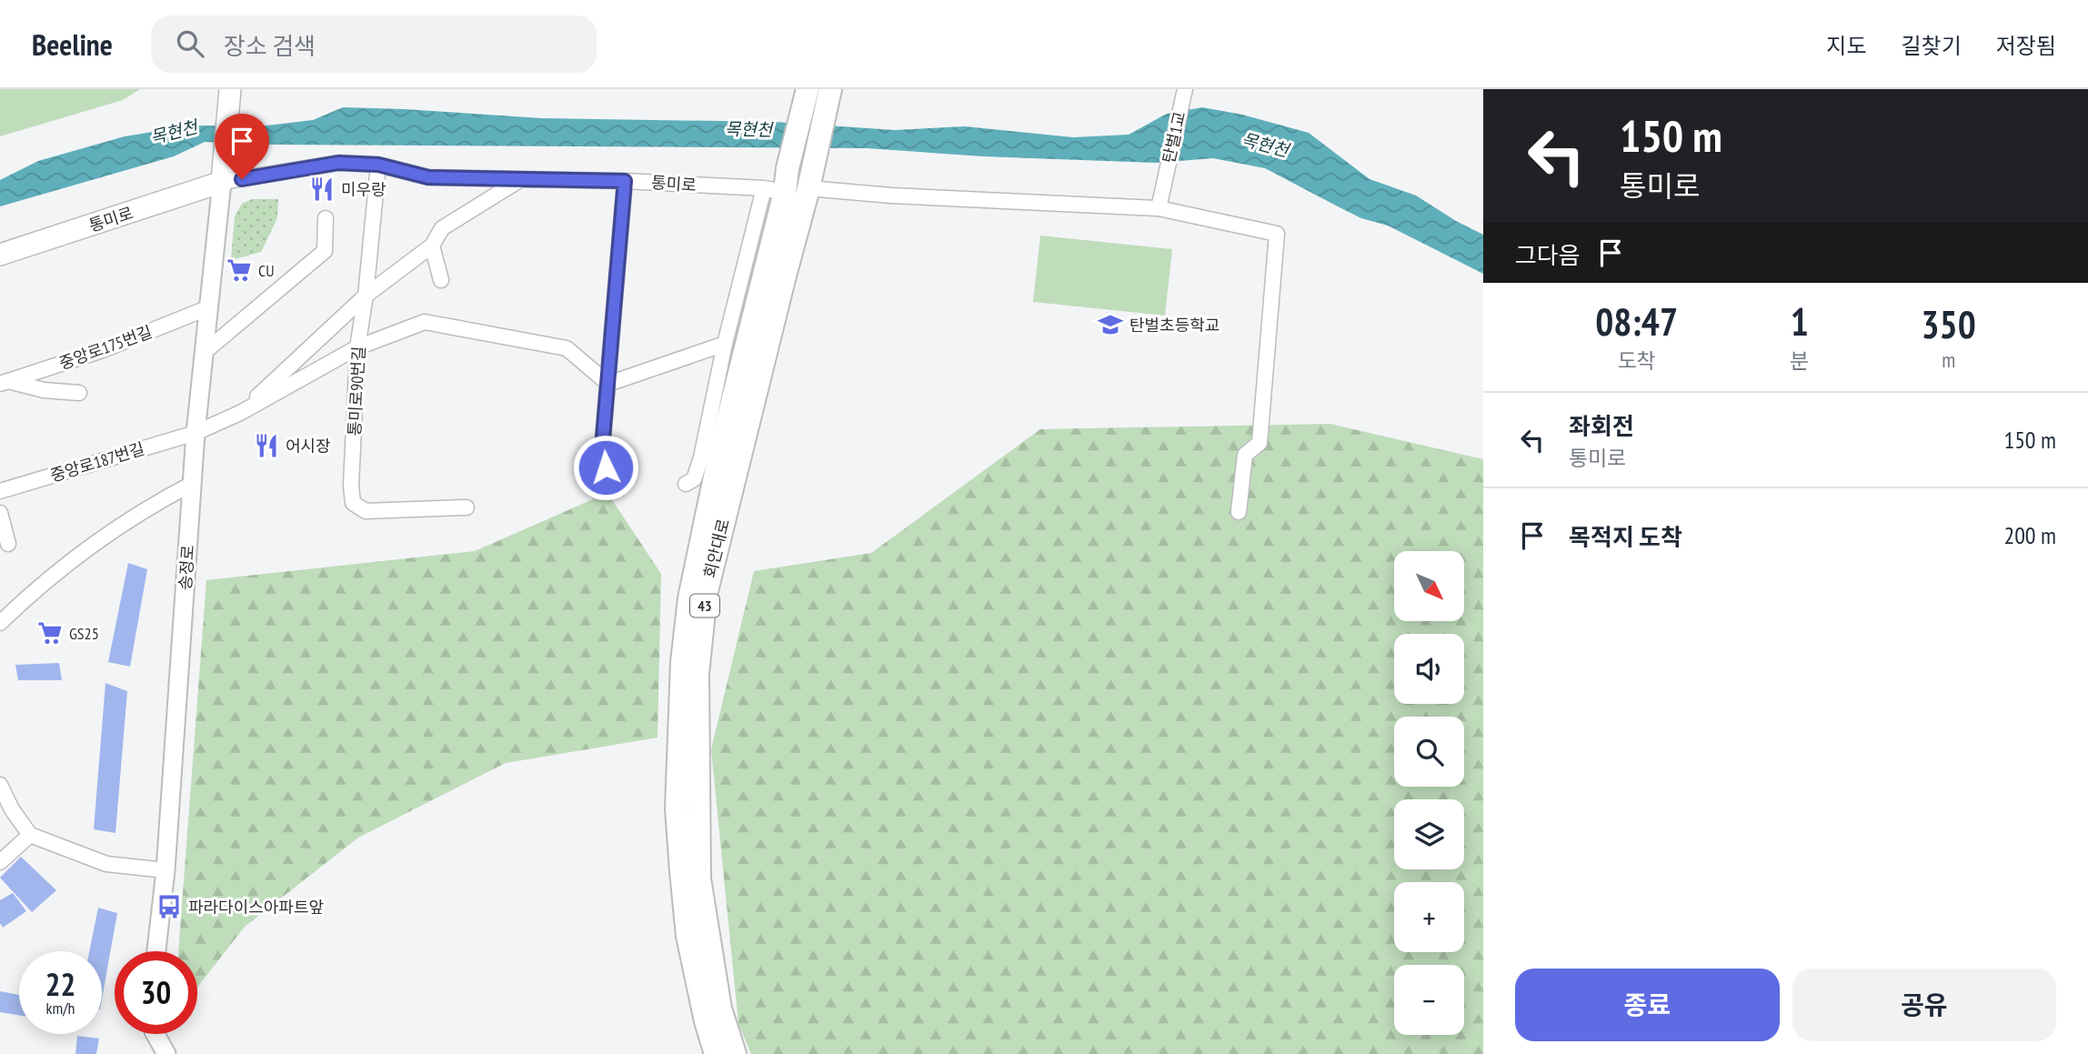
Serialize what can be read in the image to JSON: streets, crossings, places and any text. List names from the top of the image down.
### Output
{
  "streets": {
    "main road": ["통미로", "회안대로", "43"],
    "street": [
      "탄벌1교",
      "중앙로175번길",
      "통미로90번길",
      "중앙로187번길",
      "송정로"
    ]
  },
  "crossings": [
    ["통미로", "통미로90번길"],
    ["통미로", "회안대로"],
    ["통미로", "송정로"],
    ["중앙로175번길", "송정로"],
    ["중앙로187번길", "송정로"]
  ],
  "water": ["목현천"],
  "places": {
    "restaurant": ["미우랑", "어시장"],
    "supermarket": ["CU", "GS25"],
    "school or university": ["탄벌초등학교"],
    "bus stop": ["파라다이스아파트앞"]
  },
  "north": "bottom right",
  "page": {
    "header": "Beeline",
    "search": "장소 검색",
    "nav": ["지도", "길찾기", "저장됨"],
    "turn": ["150 m", "통미로"],
    "then": "그다음",
    "eta": [
      "08:47",
      "도착",
      "1",
      "분",
      "350",
      "m"
    ],
    "list": [
      {
        "name": "좌회전",
        "note": "통미로",
        "value": "150 m"
      },
      {
        "name": "목적지 도착",
        "value": "200 m"
      }
    ],
    "map_buttons": ["+", "−"],
    "speed": "22 km/h",
    "limit": "30",
    "buttons": ["종료", "공유"]
  }
}
